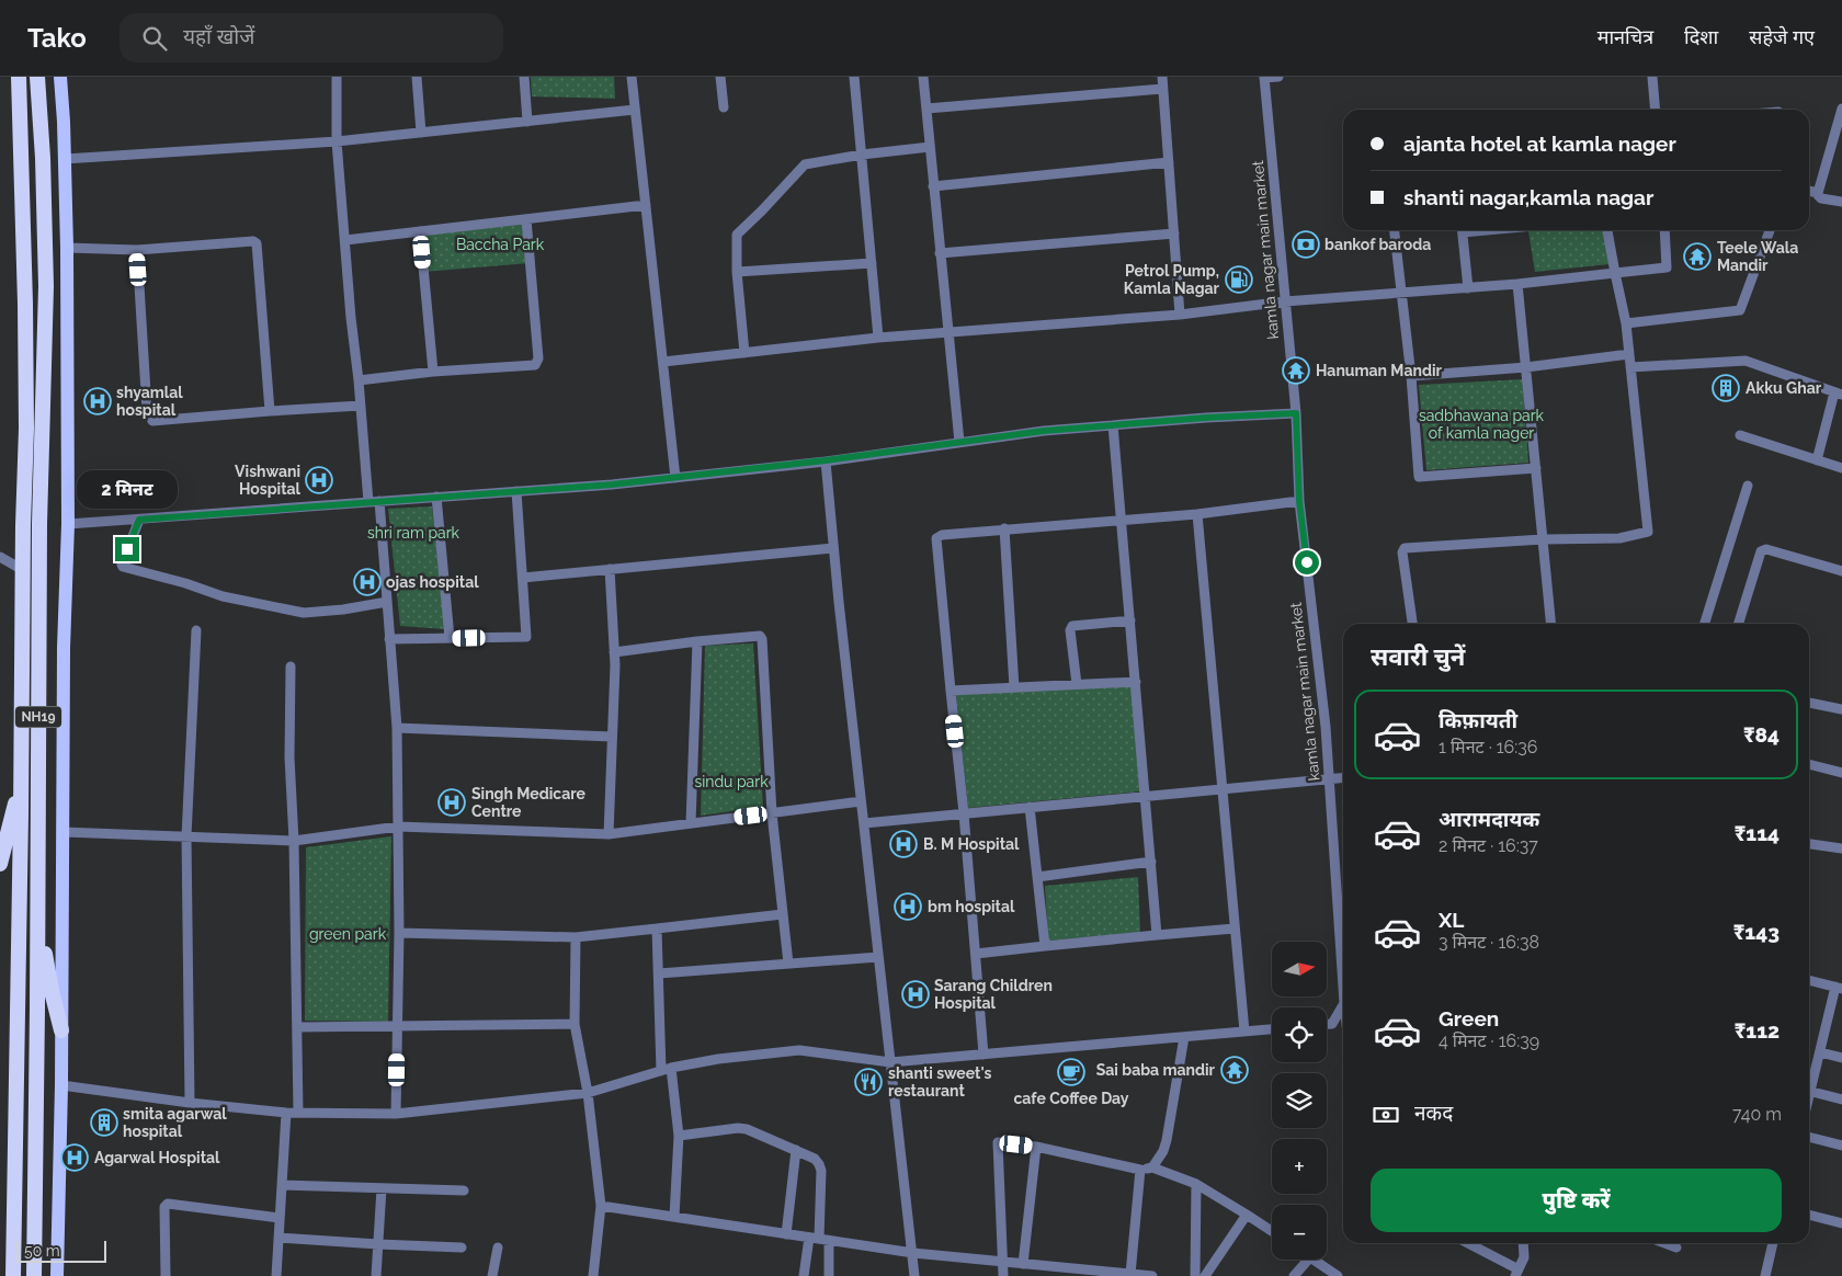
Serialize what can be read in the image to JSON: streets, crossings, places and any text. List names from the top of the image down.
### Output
{
  "streets": {
    "highway": ["NH19"],
    "street": ["kamla nagar main market"]
  },
  "parks": [
    "Baccha Park",
    "sadbhawana park of kamla nager",
    "shri ram park",
    "sindu park",
    "green park"
  ],
  "places": {
    "bank": ["bankof baroda"],
    "temple": ["Teele Wala Mandir", "Hanuman Mandir", "Sai baba mandir"],
    "fuel station": ["Petrol Pump, Kamla Nagar"],
    "building": ["Akku Ghar", "smita agarwal hospital"],
    "hospital": [
      "shyamlal hospital",
      "Vishwani Hospital",
      "ojas hospital",
      "Singh Medicare Centre",
      "B. M Hospital",
      "bm hospital",
      "Sarang Children Hospital",
      "Agarwal Hospital"
    ],
    "cafe": ["cafe Coffee Day"],
    "restaurant": ["shanti sweet's restaurant"]
  },
  "scale_bar": "50 m",
  "north": "right",
  "page": {
    "header": "Tako",
    "search": "यहाँ खोजें",
    "nav": ["मानचित्र", "दिशा", "सहेजे गए"],
    "banner": ["ajanta hotel at kamla nager", "shanti nagar,kamla nagar"],
    "bubble": "2 मिनट",
    "heading": "सवारी चुनें",
    "list": [
      {
        "name": "किफ़ायती",
        "note": "1 मिनट · 16:36",
        "value": "₹84"
      },
      {
        "name": "आरामदायक",
        "note": "2 मिनट · 16:37",
        "value": "₹114"
      },
      {
        "name": "XL",
        "note": "3 मिनट · 16:38",
        "value": "₹143"
      },
      {
        "name": "Green",
        "note": "4 मिनट · 16:39",
        "value": "₹112"
      }
    ],
    "map_buttons": ["+", "−"],
    "pay": ["नकद", "740 m"],
    "buttons": "पुष्टि करें",
    "scale": "50 m"
  }
}
